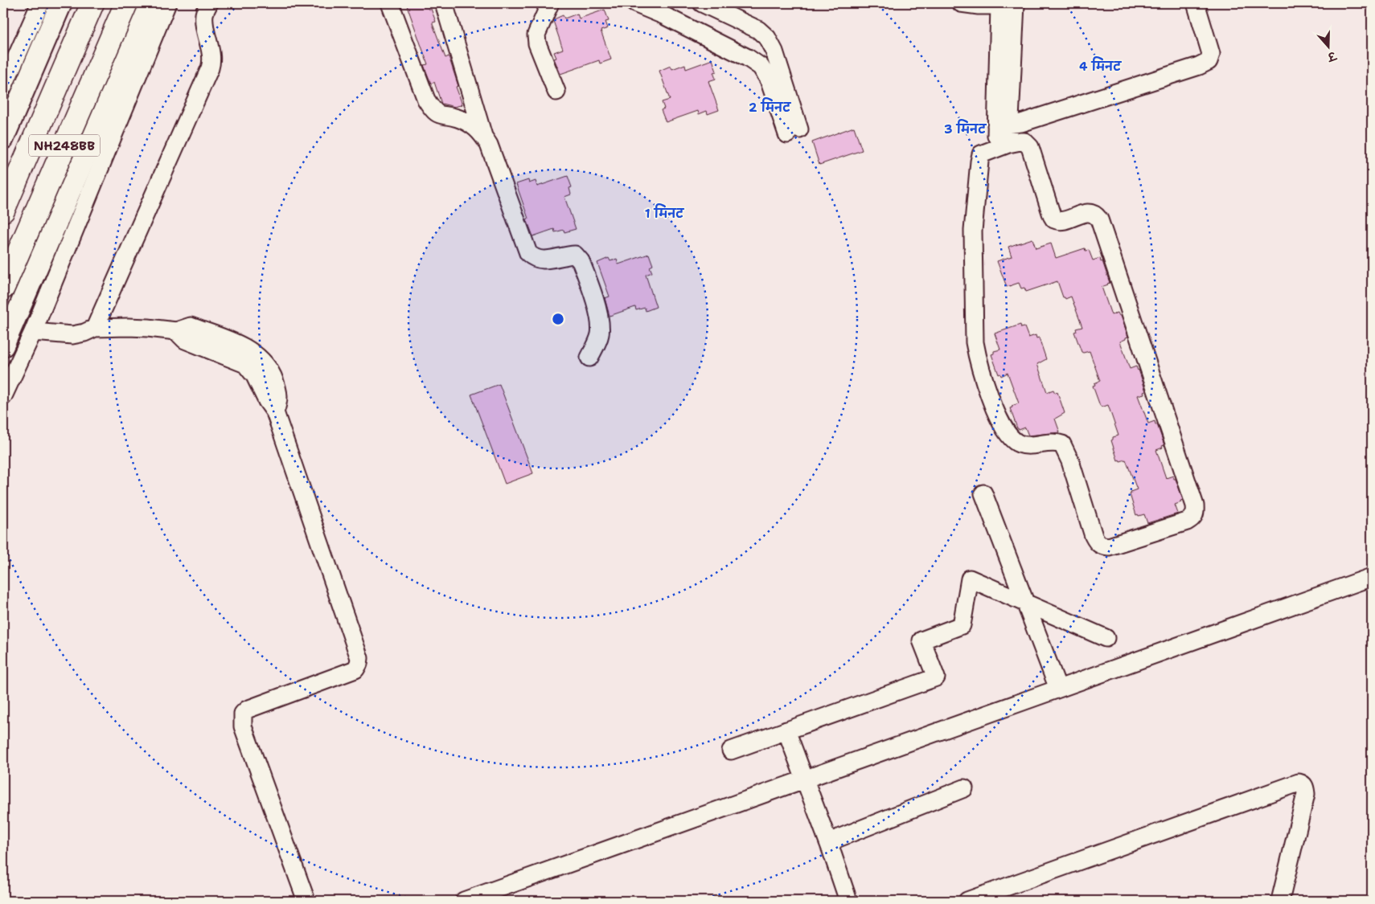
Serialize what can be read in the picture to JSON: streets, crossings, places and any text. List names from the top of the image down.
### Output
{
  "streets": {
    "highway": ["NH248BB"]
  },
  "north": "bottom",
  "rings": [
    "4 मिनट",
    "2 मिनट",
    "3 मिनट",
    "1 मिनट"
  ]
}
